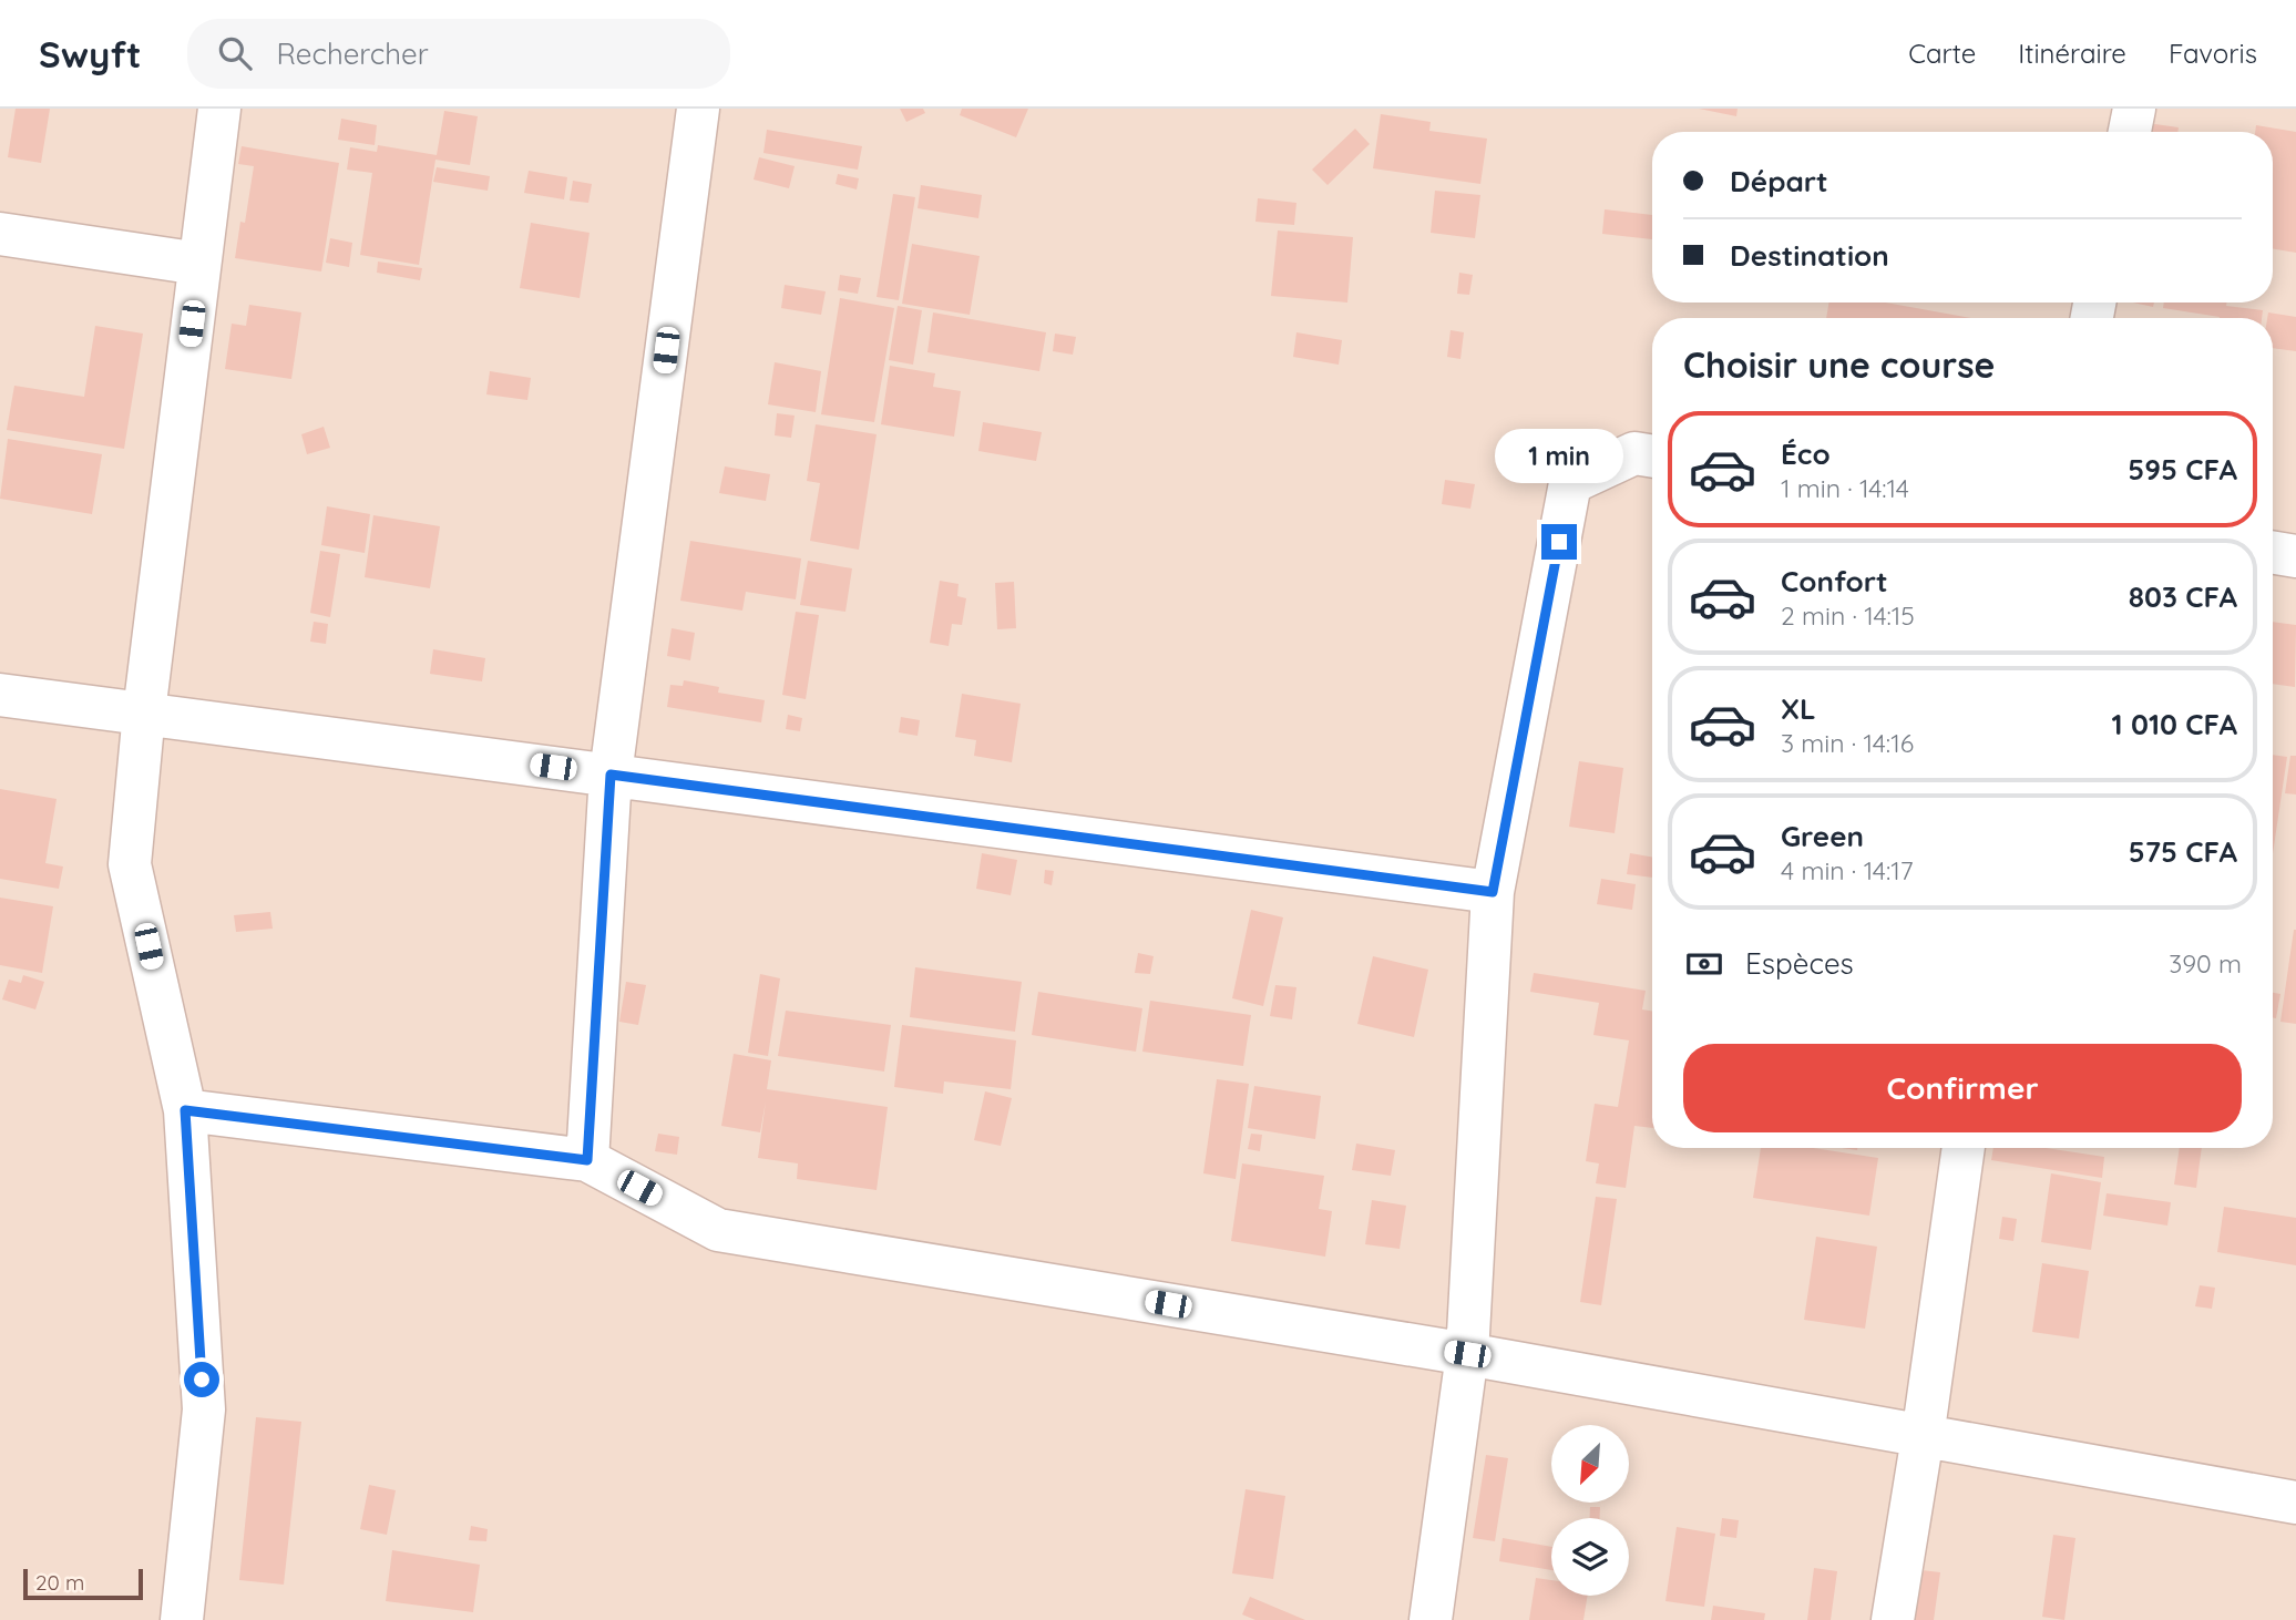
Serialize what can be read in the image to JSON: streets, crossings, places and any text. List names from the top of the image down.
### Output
{
  "scale_bar": "20 m",
  "north": "bottom left",
  "page": {
    "header": "Swyft",
    "search": "Rechercher",
    "nav": ["Carte", "Itinéraire", "Favoris"],
    "banner": ["Départ", "Destination"],
    "heading": "Choisir une course",
    "list": [
      {
        "name": "Éco",
        "note": "1 min · 14:14",
        "value": "595 CFA"
      },
      {
        "name": "Confort",
        "note": "2 min · 14:15",
        "value": "803 CFA"
      },
      {
        "name": "XL",
        "note": "3 min · 14:16",
        "value": "1 010 CFA"
      },
      {
        "name": "Green",
        "note": "4 min · 14:17",
        "value": "575 CFA"
      }
    ],
    "bubble": "1 min",
    "pay": ["Espèces", "390 m"],
    "buttons": "Confirmer",
    "scale": "20 m"
  }
}
